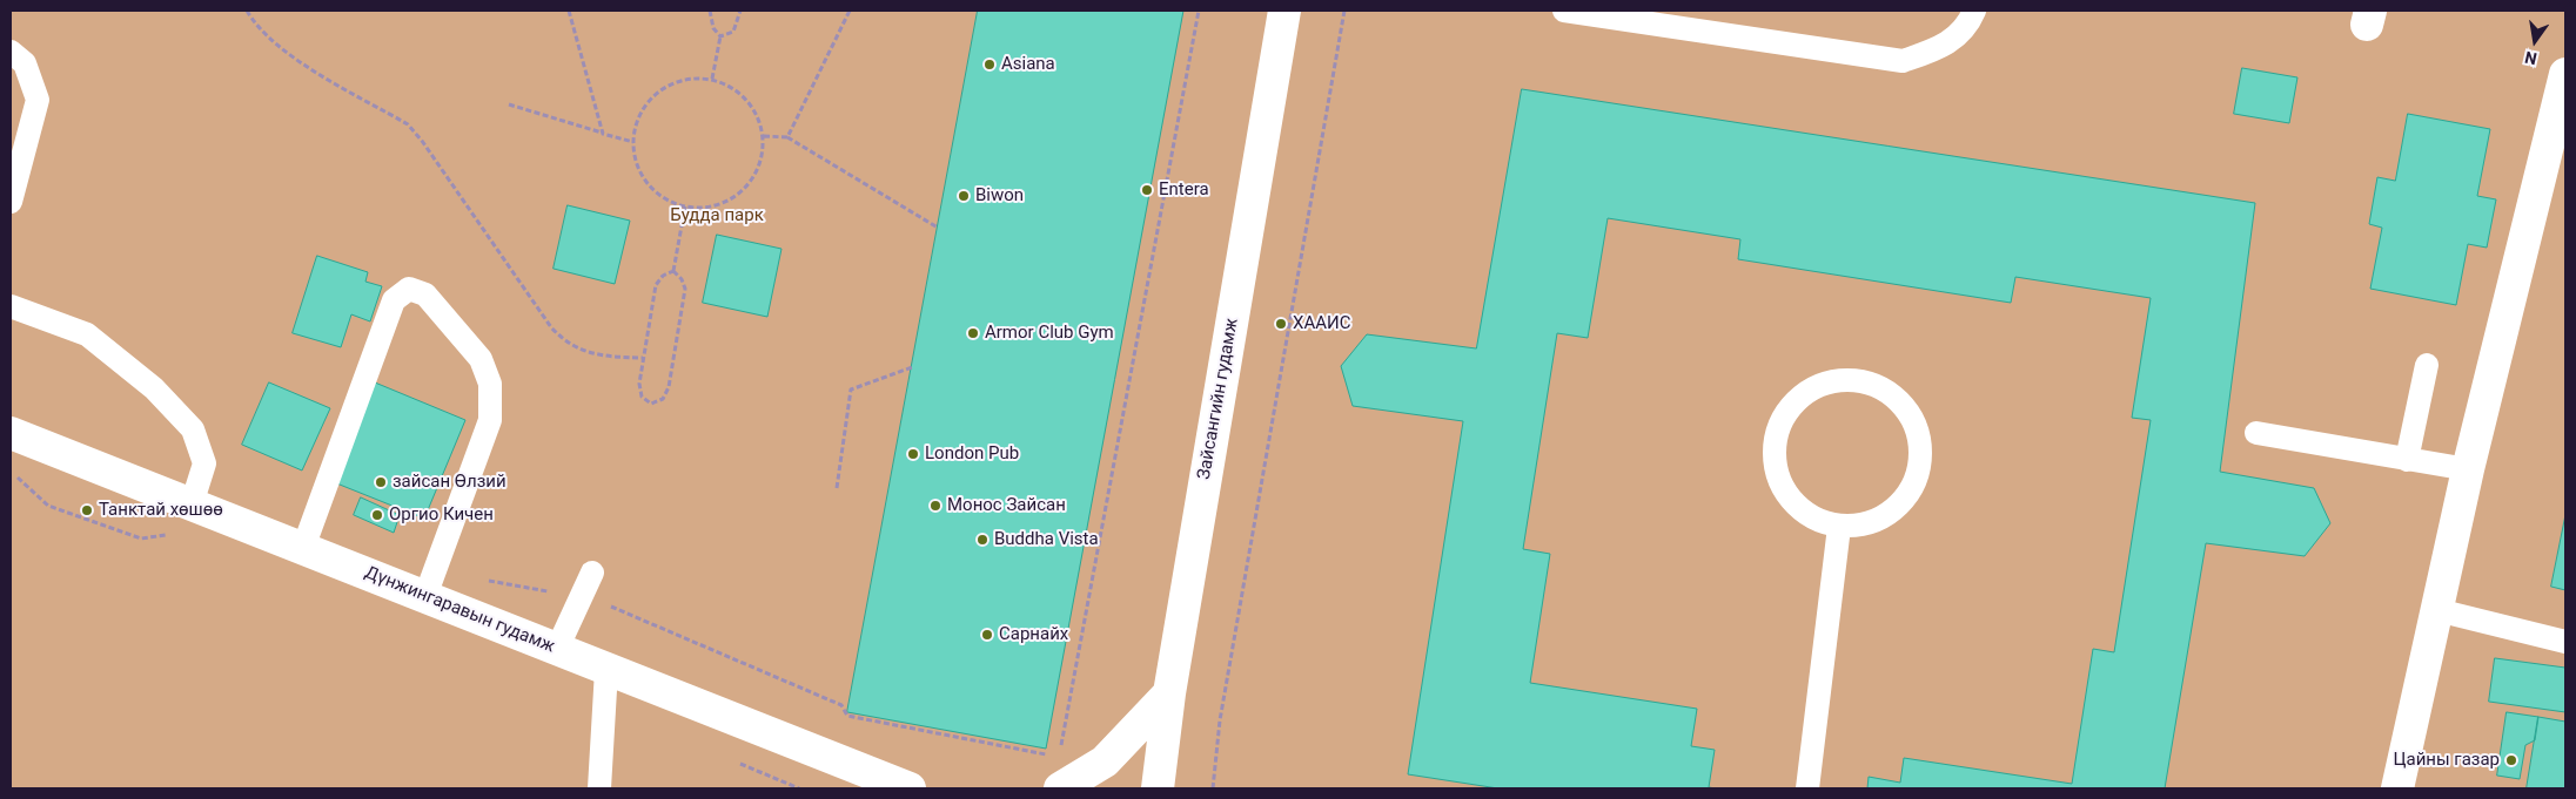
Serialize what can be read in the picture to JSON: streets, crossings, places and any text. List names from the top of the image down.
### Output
{
  "streets": {
    "main road": ["Зайсангийн гудамж", "Дүнжингаравын гудамж"]
  },
  "parks": ["Будда парк"],
  "places": [
    "Asiana",
    "Entera",
    "Biwon",
    "ХААИС",
    "Armor Club Gym",
    "London Pub",
    "зайсан Өлзий",
    "Монос Зайсан",
    "Танктай хөшөө",
    "Оргио Кичен",
    "Buddha Vista",
    "Сарнайх",
    "Цайны газар"
  ],
  "north": "bottom"
}
